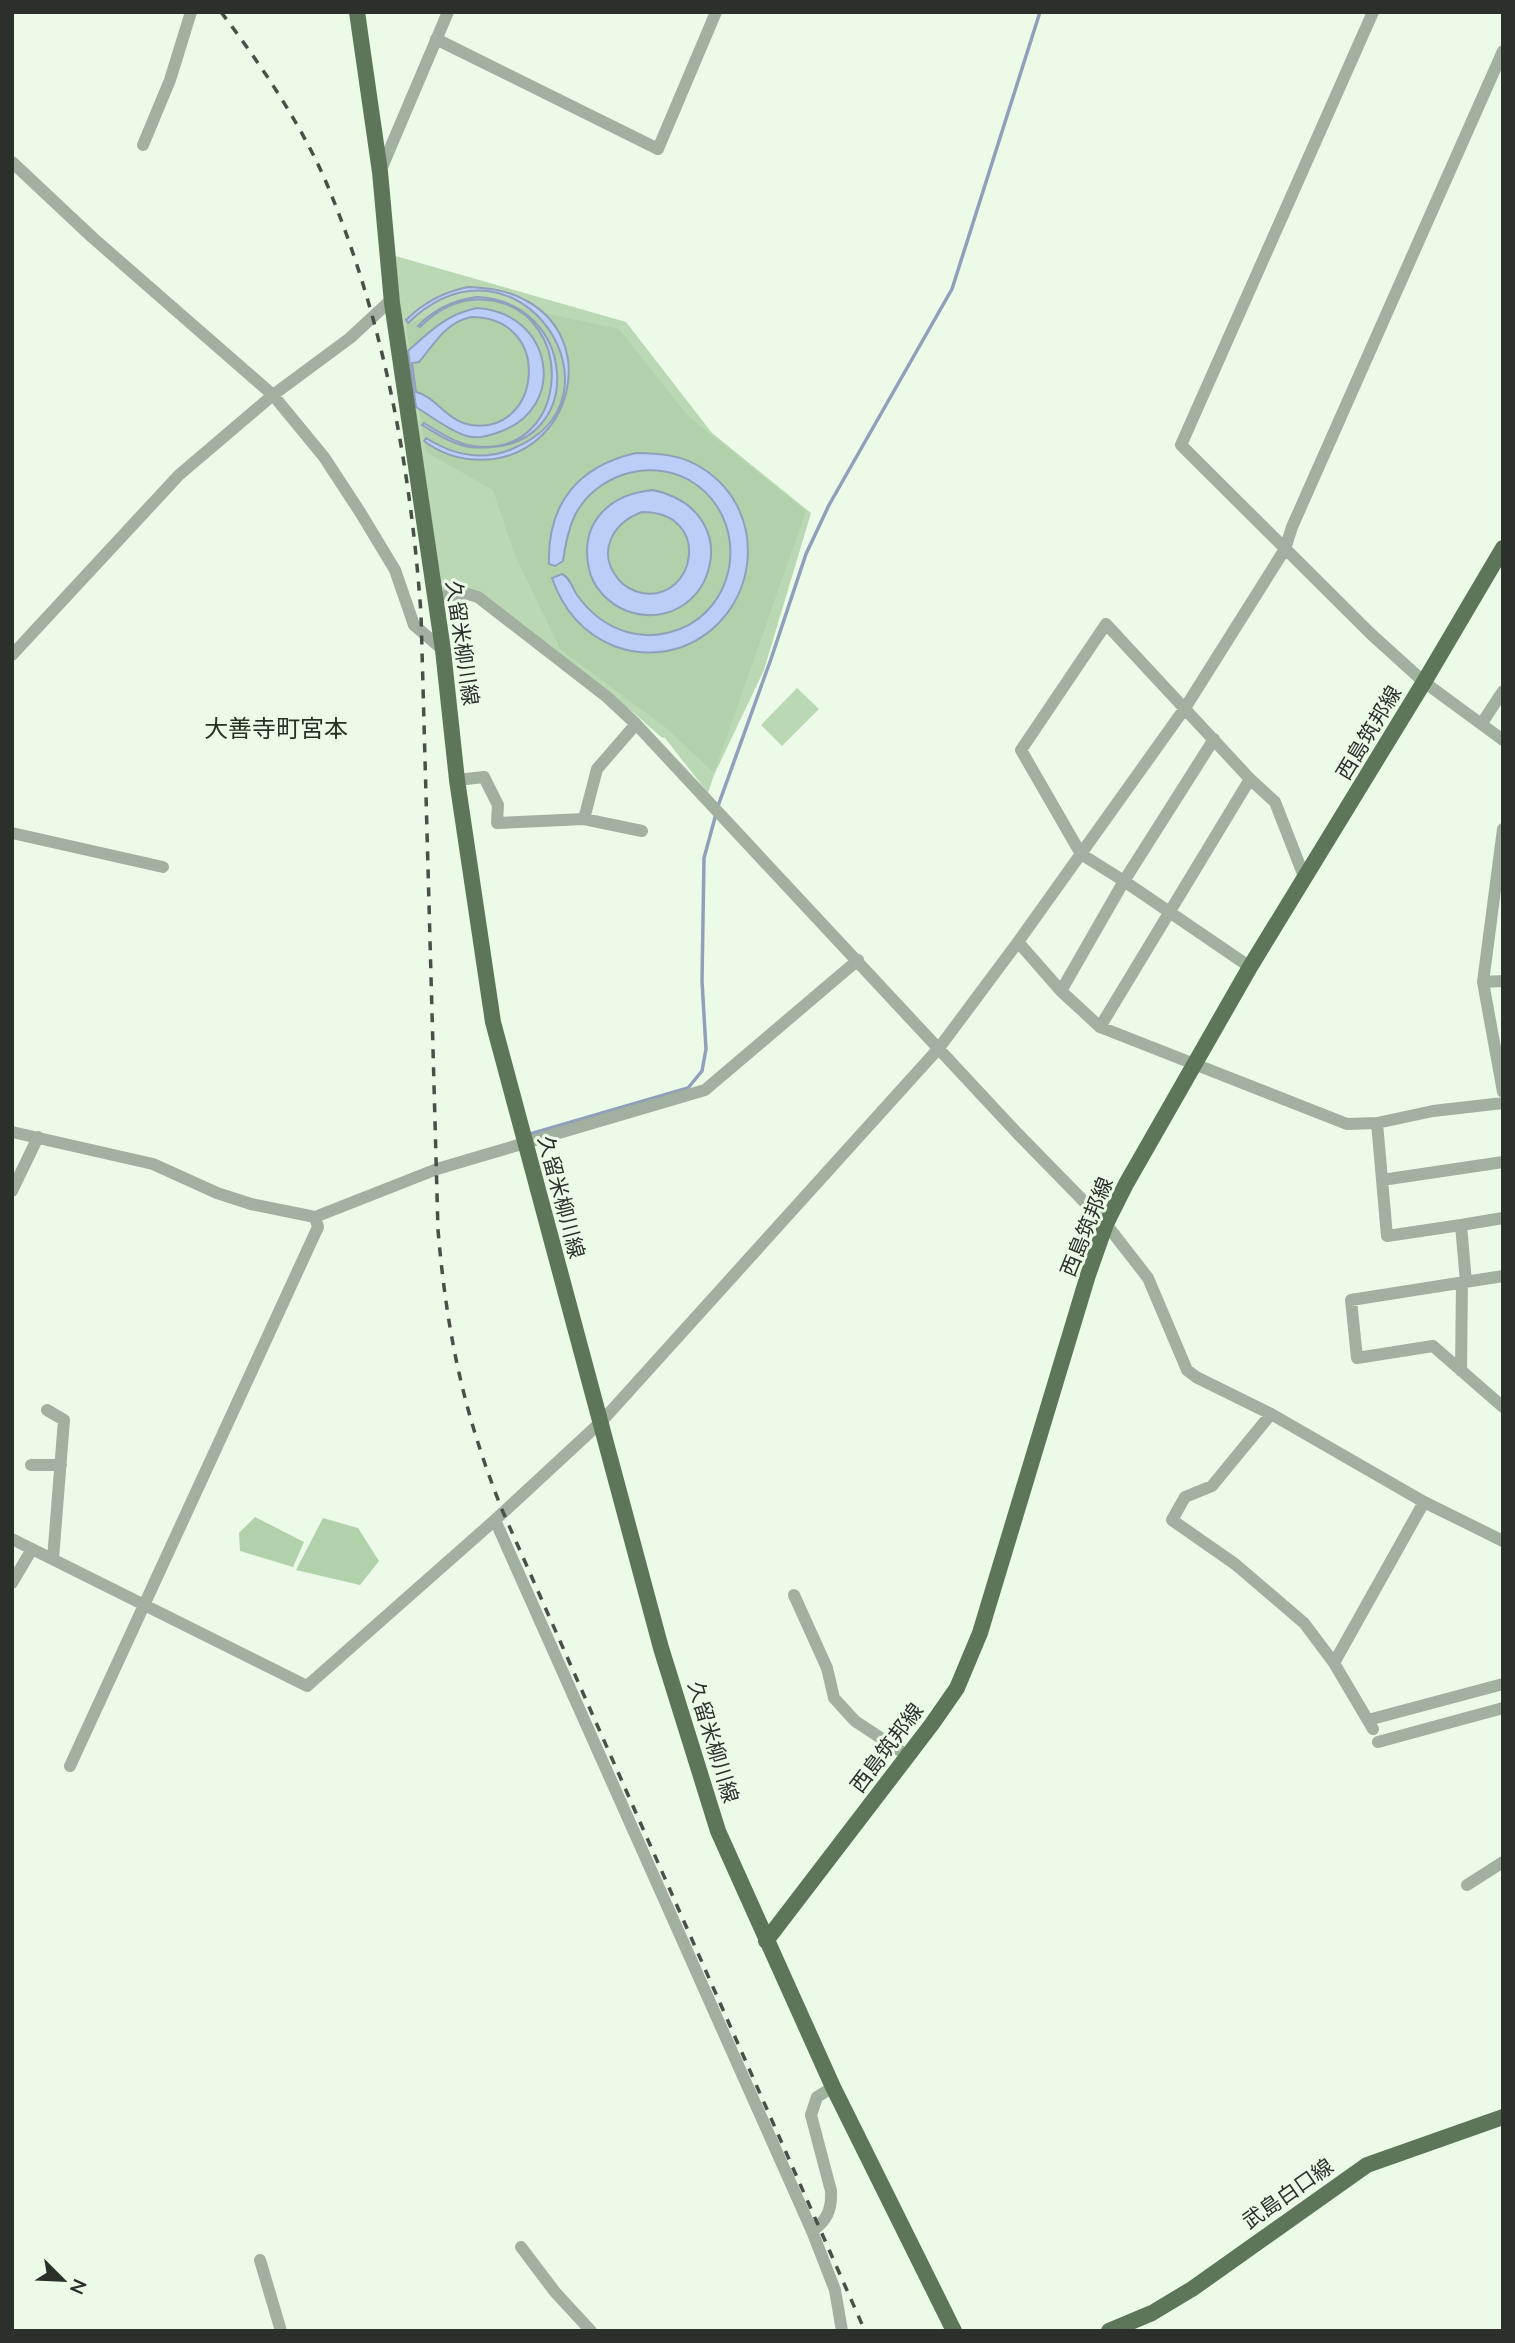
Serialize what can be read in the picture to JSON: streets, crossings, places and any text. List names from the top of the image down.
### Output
{
  "streets": {
    "main road": ["久留米柳川線", "西島筑邦線", "武島白口線"]
  },
  "crossings": [
    ["久留米柳川線", "西島筑邦線"]
  ],
  "districts": ["大善寺町宮本"],
  "north": "bottom right"
}
